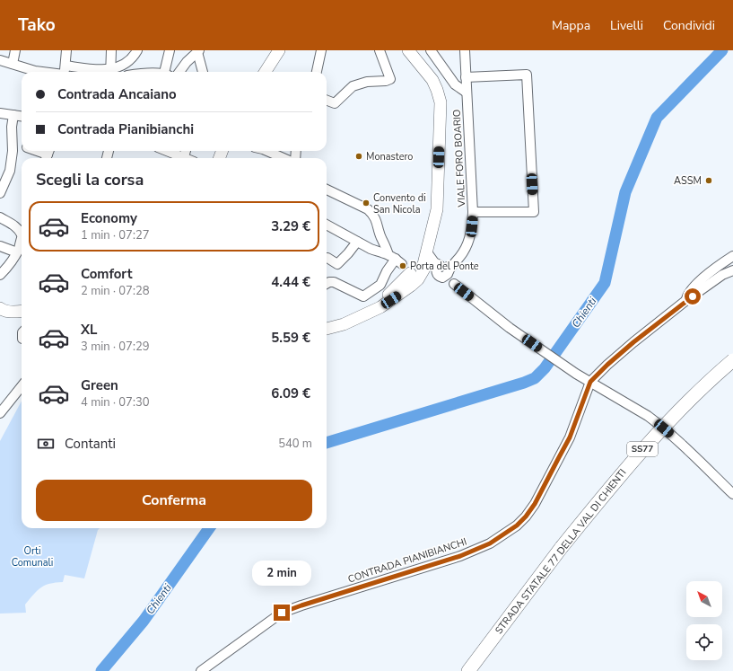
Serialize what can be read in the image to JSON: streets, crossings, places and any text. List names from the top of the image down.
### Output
{
  "streets": {
    "highway": ["SS77", "STRADA STATALE 77 DELLA VAL DI CHIENTI"],
    "street": ["VIALE FORO BOARIO", "CONTRADA PIANIBIANCHI"]
  },
  "water": ["Chienti"],
  "parks": ["Orti Comunali"],
  "places": [
    "Monastero",
    "ASSM",
    "Convento di San Nicola",
    "Porta del Ponte"
  ],
  "north": "top left",
  "page": {
    "header": "Tako",
    "nav": ["Mappa", "Livelli", "Condividi"],
    "banner": ["Contrada Ancaiano", "Contrada Pianibianchi"],
    "heading": "Scegli la corsa",
    "list": [
      {
        "name": "Economy",
        "note": "1 min · 07:27",
        "value": "3.29 €"
      },
      {
        "name": "Comfort",
        "note": "2 min · 07:28",
        "value": "4.44 €"
      },
      {
        "name": "XL",
        "note": "3 min · 07:29",
        "value": "5.59 €"
      },
      {
        "name": "Green",
        "note": "4 min · 07:30",
        "value": "6.09 €"
      }
    ],
    "pay": ["Contanti", "540 m"],
    "buttons": "Conferma",
    "bubble": "2 min"
  }
}
